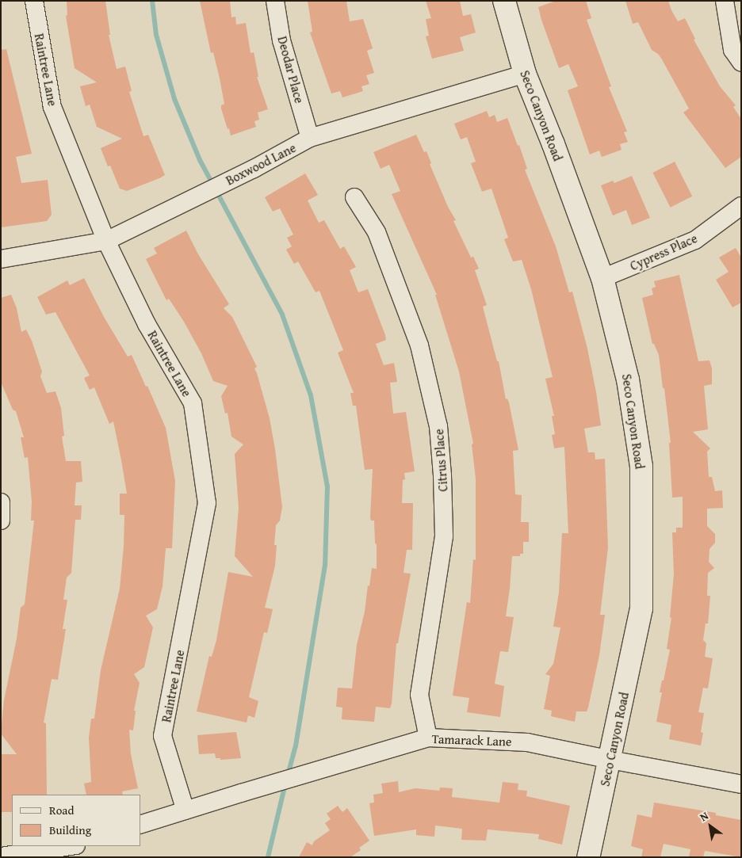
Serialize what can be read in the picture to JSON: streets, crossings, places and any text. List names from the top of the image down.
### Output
{
  "streets": {
    "street": [
      "Raintree Lane",
      "Deodar Place",
      "Seco Canyon Road",
      "Boxwood Lane",
      "Cypress Place",
      "Citrus Place",
      "Tamarack Lane"
    ]
  },
  "crossings": [
    ["Raintree Lane", "Boxwood Lane"],
    ["Raintree Lane", "Tamarack Lane"],
    ["Deodar Place", "Boxwood Lane"],
    ["Seco Canyon Road", "Boxwood Lane"],
    ["Seco Canyon Road", "Cypress Place"],
    ["Seco Canyon Road", "Tamarack Lane"],
    ["Citrus Place", "Tamarack Lane"]
  ],
  "legend": ["Road", "Building"],
  "north": "top left"
}
